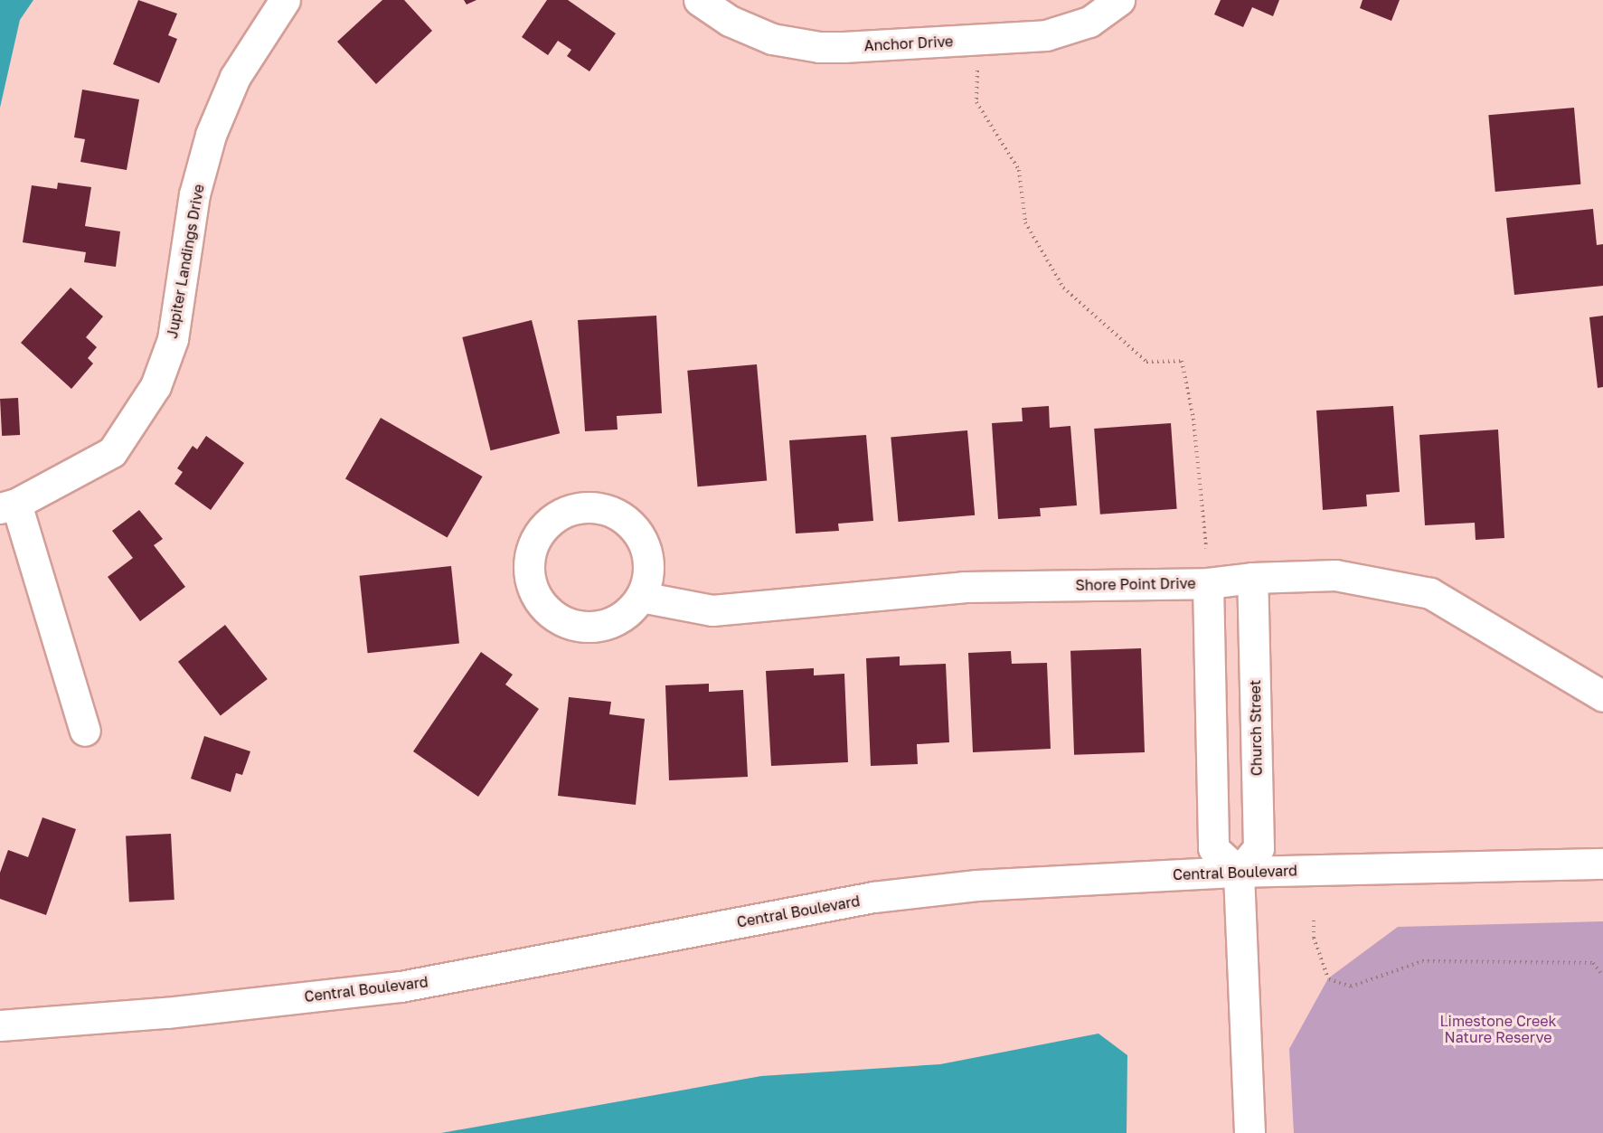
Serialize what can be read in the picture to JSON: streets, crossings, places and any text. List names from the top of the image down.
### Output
{
  "streets": {
    "street": [
      "Anchor Drive",
      "Jupiter Landings Drive",
      "Shore Point Drive",
      "Church Street",
      "Central Boulevard"
    ]
  },
  "crossings": [
    ["Shore Point Drive", "Church Street"],
    ["Church Street", "Central Boulevard"]
  ],
  "parks": ["Limestone Creek Nature Reserve"]
}
